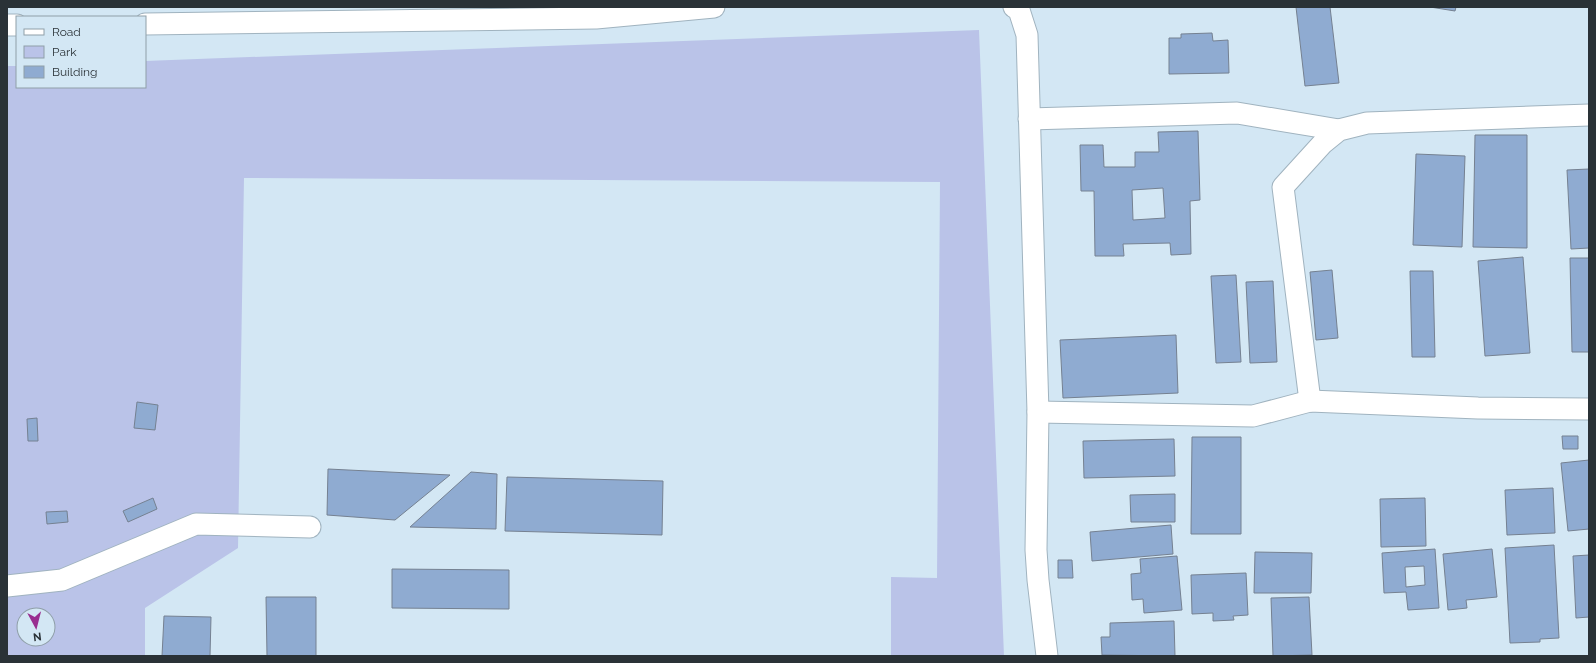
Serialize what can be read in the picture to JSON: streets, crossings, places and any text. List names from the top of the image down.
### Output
{
  "legend": ["Road", "Park", "Building"],
  "north": "bottom"
}
